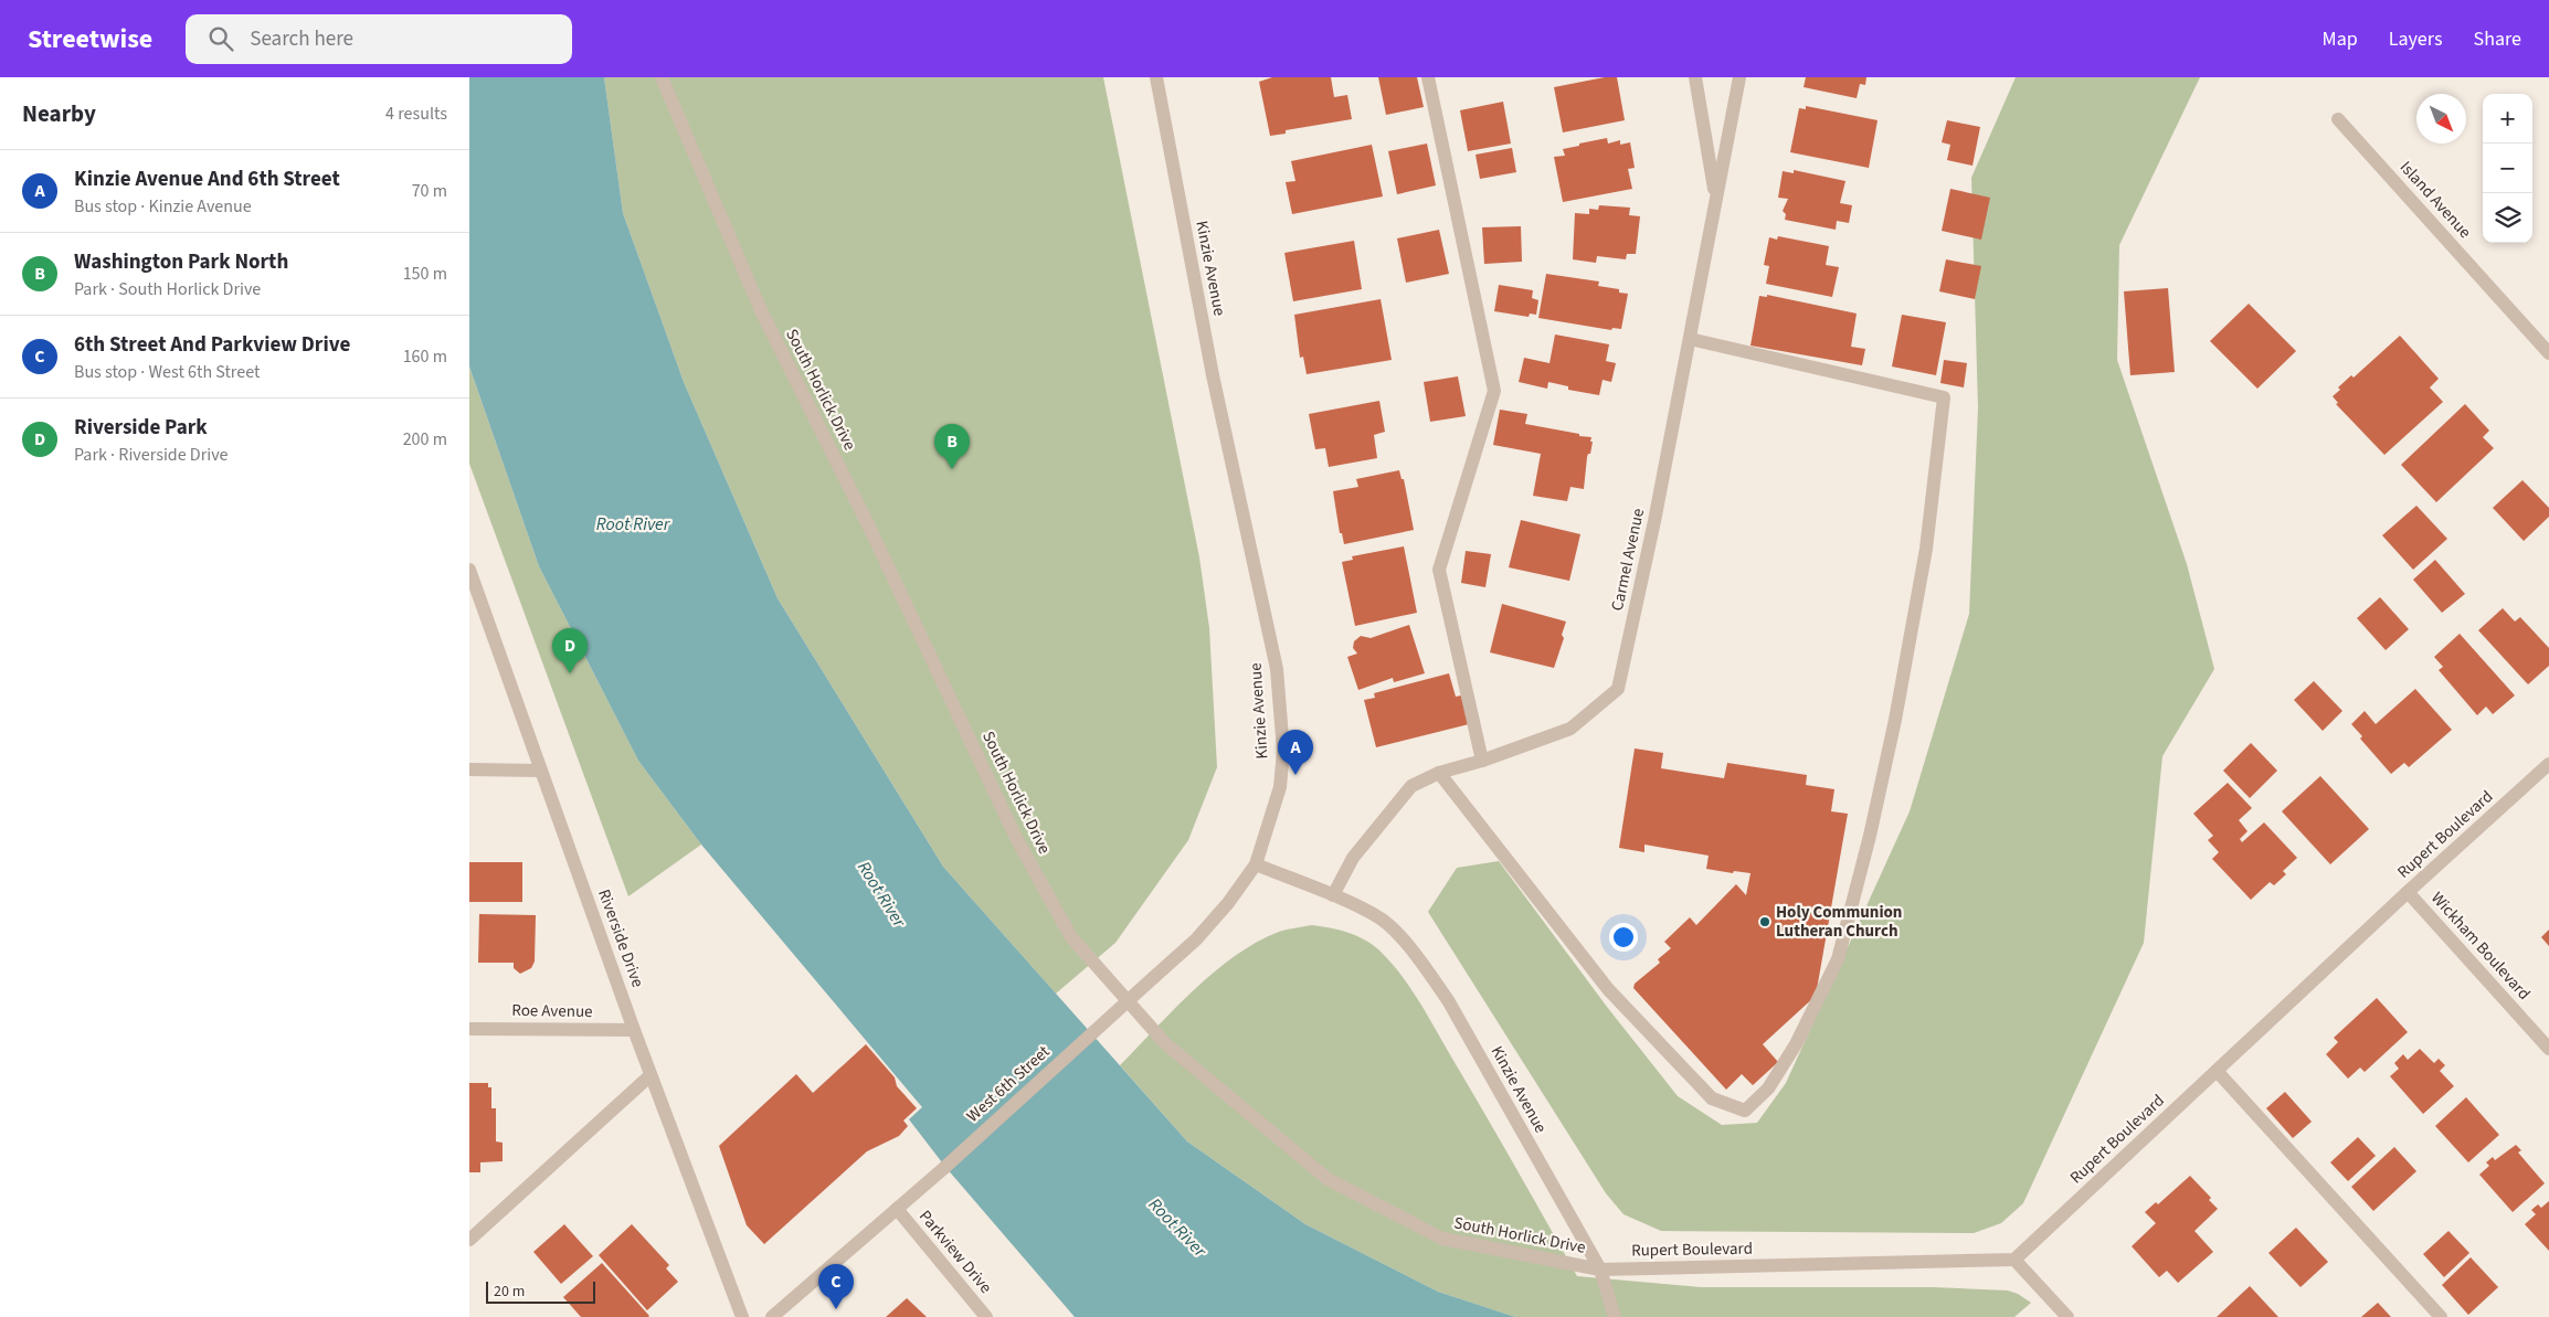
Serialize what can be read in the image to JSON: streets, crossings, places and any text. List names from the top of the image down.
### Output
{
  "streets": {
    "street": [
      "Island Avenue",
      "Kinzie Avenue",
      "South Horlick Drive",
      "Carmel Avenue",
      "Rupert Boulevard",
      "Riverside Drive",
      "Wickham Boulevard",
      "Roe Avenue",
      "West 6th Street",
      "Parkview Drive"
    ]
  },
  "crossings": [
    ["Kinzie Avenue", "South Horlick Drive"],
    ["Kinzie Avenue", "Carmel Avenue"],
    ["Kinzie Avenue", "Rupert Boulevard"],
    ["Kinzie Avenue", "West 6th Street"],
    ["South Horlick Drive", "Rupert Boulevard"],
    ["Rupert Boulevard", "Wickham Boulevard"],
    ["Riverside Drive", "Roe Avenue"],
    ["West 6th Street", "Parkview Drive"]
  ],
  "water": ["Root River"],
  "places": ["Holy Communion Lutheran Church"],
  "scale_bar": "20 m",
  "north": "bottom right",
  "page": {
    "header": "Streetwise",
    "search": "Search here",
    "nav": ["Map", "Layers", "Share"],
    "heading": ["Nearby", "4 results"],
    "map_buttons": ["+", "−"],
    "list": [
      {
        "mark": "A",
        "name": "Kinzie Avenue And 6th Street",
        "note": "Bus stop · Kinzie Avenue",
        "value": "70 m"
      },
      {
        "mark": "B",
        "name": "Washington Park North",
        "note": "Park · South Horlick Drive",
        "value": "150 m"
      },
      {
        "mark": "C",
        "name": "6th Street And Parkview Drive",
        "note": "Bus stop · West 6th Street",
        "value": "160 m"
      },
      {
        "mark": "D",
        "name": "Riverside Park",
        "note": "Park · Riverside Drive",
        "value": "200 m"
      }
    ],
    "pins": [
      "B",
      "D",
      "A",
      "C"
    ],
    "scale": "20 m"
  }
}
